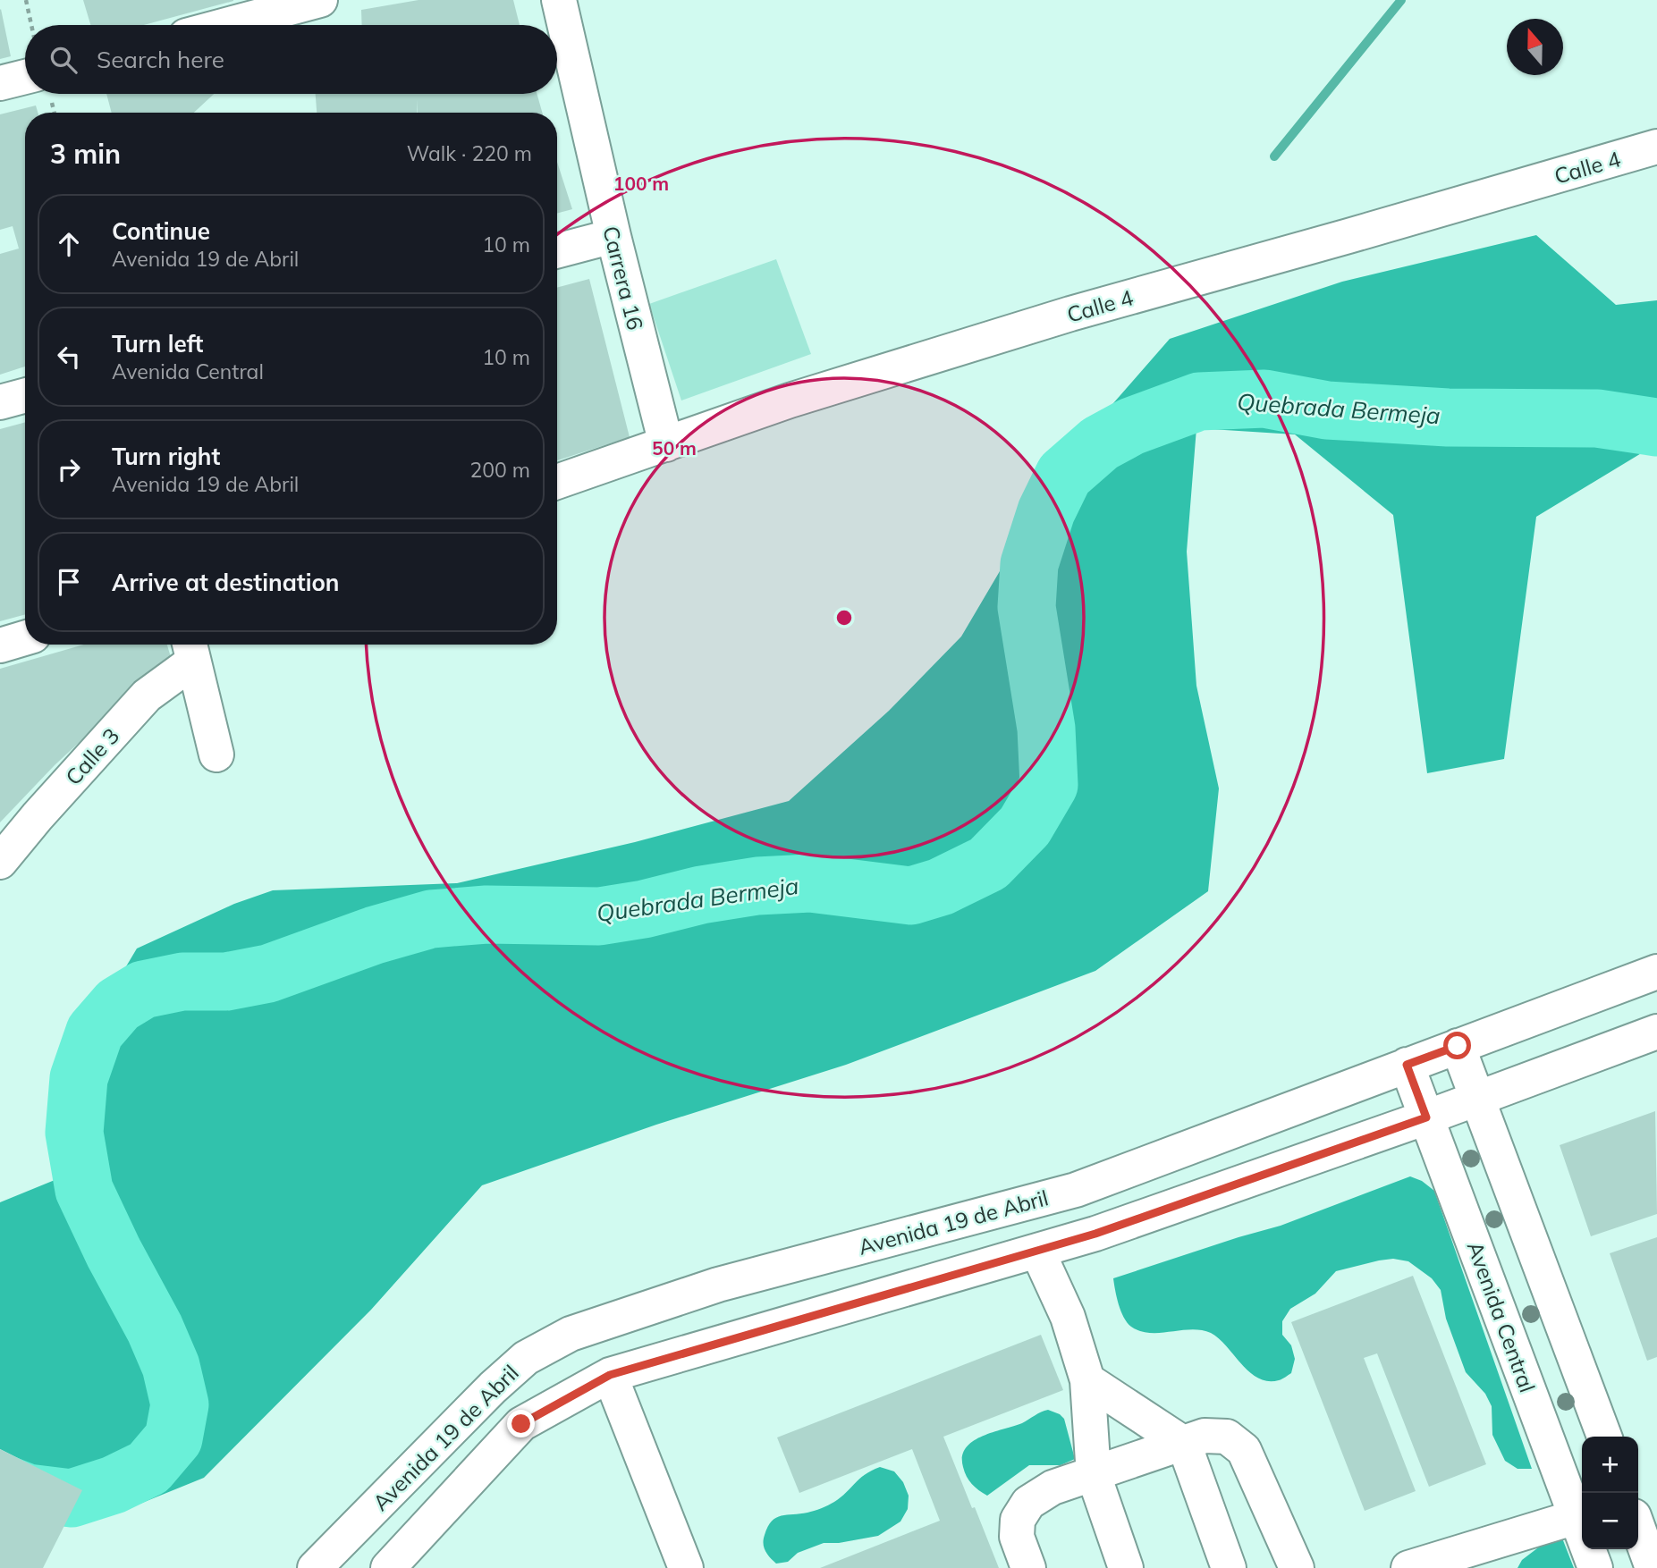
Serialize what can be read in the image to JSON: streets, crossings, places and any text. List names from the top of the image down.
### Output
{
  "streets": {
    "street": [
      "Calle 4",
      "Carrera 16",
      "Calle 3",
      "Avenida 19 de Abril",
      "Avenida Central"
    ]
  },
  "crossings": [
    ["Calle 4", "Carrera 16"],
    ["Avenida 19 de Abril", "Avenida Central"]
  ],
  "water": ["Quebrada Bermeja"],
  "north": "top",
  "page": {
    "search": "Search here",
    "heading": ["3 min", "Walk · 220 m"],
    "list": [
      ["Continue", "Avenida 19 de Abril", "10 m"],
      ["Turn left", "Avenida Central", "10 m"],
      ["Turn right", "Avenida 19 de Abril", "200 m"],
      "Arrive at destination"
    ],
    "map_buttons": ["+", "−"]
  },
  "rings": ["100 m", "50 m"]
}
